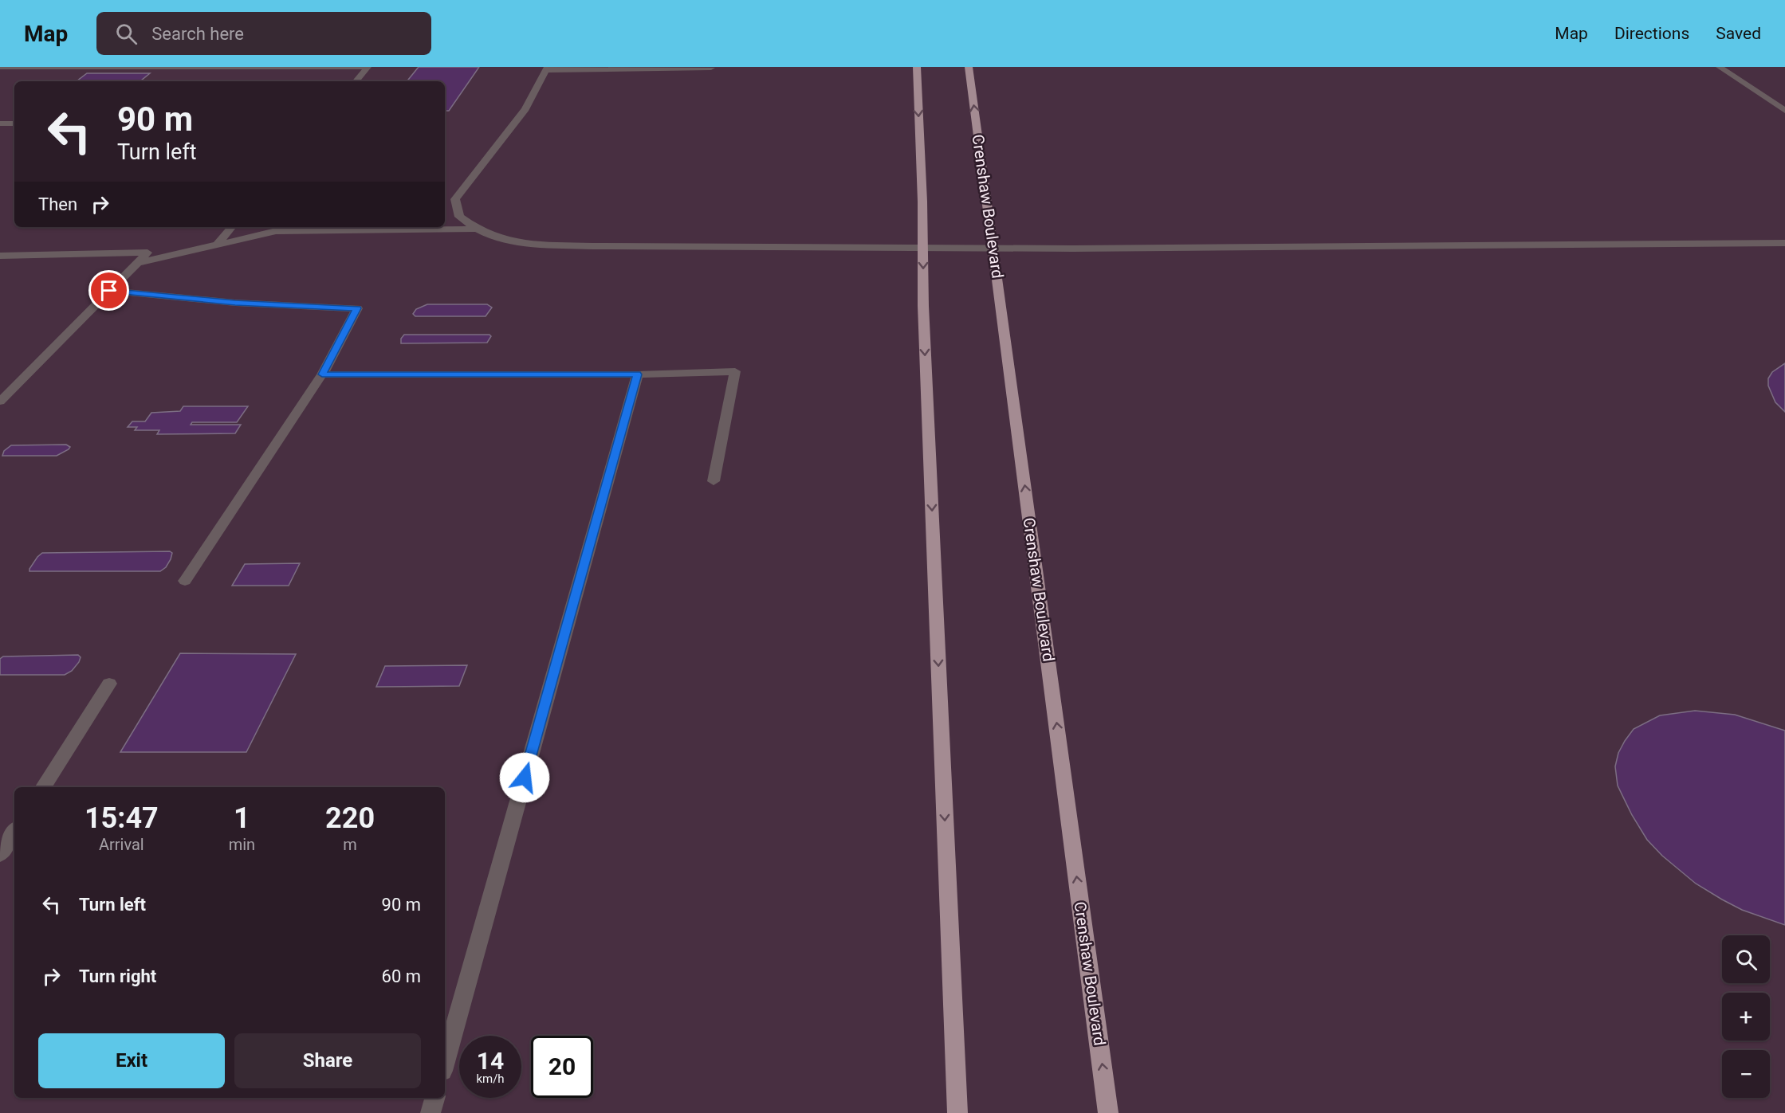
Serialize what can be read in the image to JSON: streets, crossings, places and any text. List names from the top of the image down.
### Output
{
  "streets": {
    "main road": ["Crenshaw Boulevard"]
  },
  "page": {
    "header": "Map",
    "search": "Search here",
    "nav": ["Map", "Directions", "Saved"],
    "turn": ["90 m", "Turn left"],
    "then": "Then",
    "eta": [
      "15:47",
      "Arrival",
      "1",
      "min",
      "220",
      "m"
    ],
    "list": [
      {
        "name": "Turn left",
        "value": "90 m"
      },
      {
        "name": "Turn right",
        "value": "60 m"
      }
    ],
    "map_buttons": ["+", "−"],
    "buttons": ["Exit", "Share"],
    "speed": "14 km/h",
    "limit": "20"
  }
}
